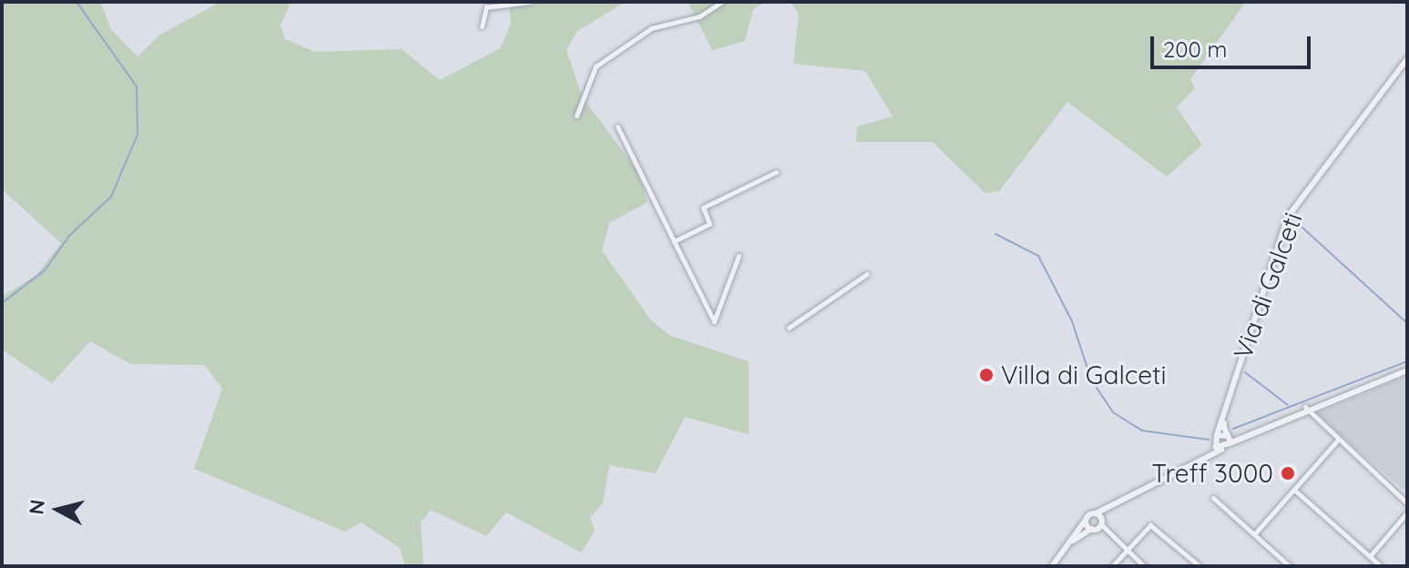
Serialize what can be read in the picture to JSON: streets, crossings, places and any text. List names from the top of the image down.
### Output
{
  "streets": {
    "street": ["Via di Galceti"]
  },
  "places": ["Villa di Galceti", "Treff 3000"],
  "scale_bar": "200 m",
  "north": "left"
}
